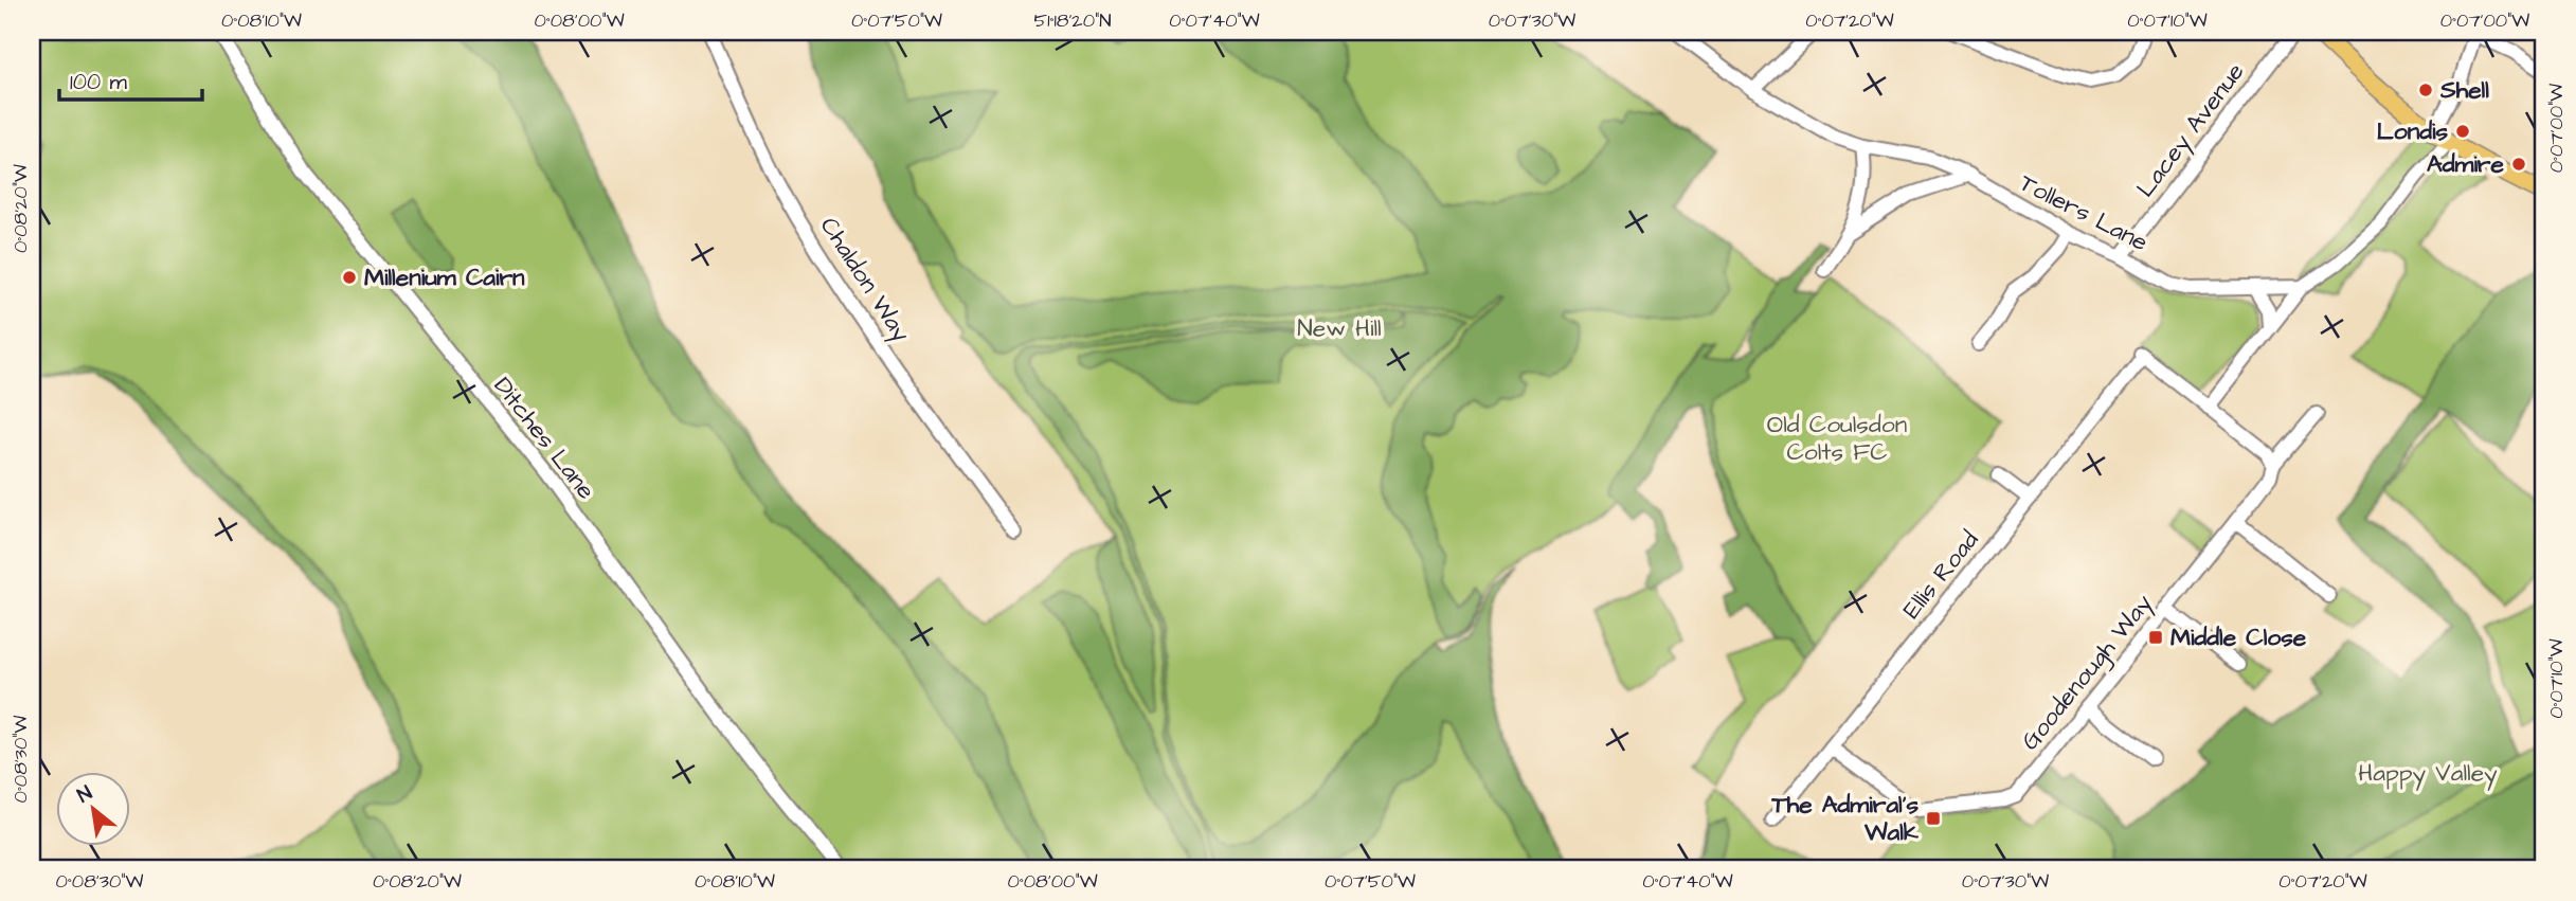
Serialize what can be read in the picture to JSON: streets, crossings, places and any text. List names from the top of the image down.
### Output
{
  "streets": {
    "street": [
      "Lacey Avenue",
      "Tollers Lane",
      "Chaldon Way",
      "Ditches Lane",
      "Ellis Road",
      "Goodenough Way"
    ]
  },
  "crossings": [
    ["Lacey Avenue", "Tollers Lane"],
    ["Ellis Road", "Goodenough Way"]
  ],
  "parks": ["New Hill", "Old Coulsdon Colts FC", "Happy Valley"],
  "places": {
    "other": [
      "Shell",
      "Londis",
      "Admire",
      "Millenium Cairn"
    ],
    "transit": ["Middle Close", "The Admiral's Walk"]
  },
  "scale_bar": "100 m",
  "north": "top left",
  "coordinates": [
    "0°08'10\"W",
    "0°08'00\"W",
    "0°07'50\"W",
    "51°18'20\"N",
    "0°07'40\"W",
    "0°07'30\"W",
    "0°07'20\"W",
    "0°07'10\"W",
    "0°07'00\"W",
    "0°08'20\"W",
    "0°08'30\"W"
  ]
}
